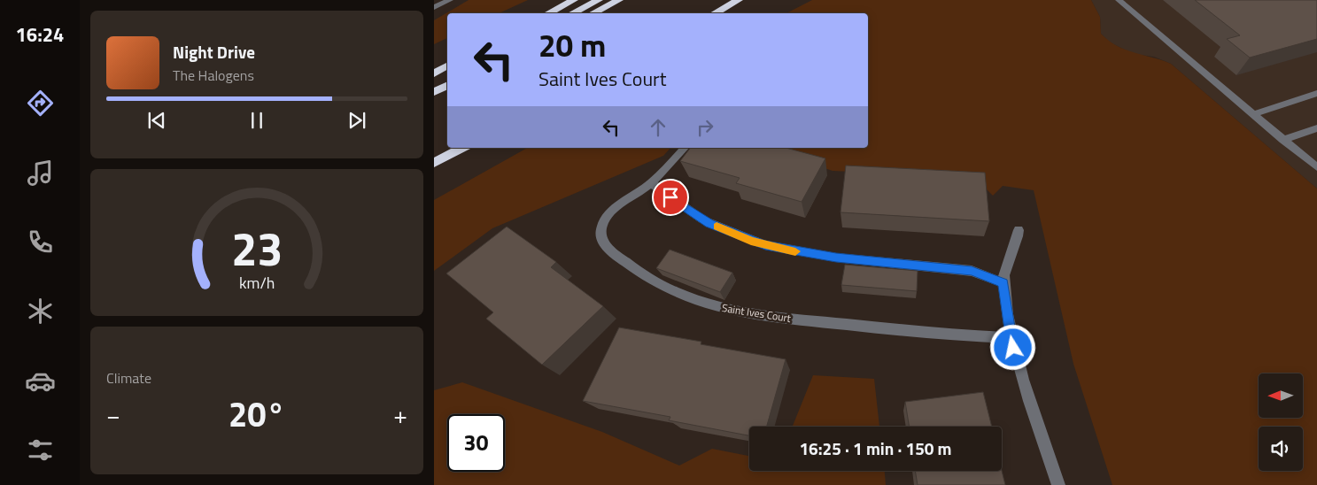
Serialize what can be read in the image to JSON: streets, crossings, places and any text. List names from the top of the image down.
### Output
{
  "streets": {
    "street": ["Saint Ives Court"]
  },
  "north": "left",
  "page": {
    "tabs": "16:24",
    "turn": ["20 m", "Saint Ives Court"],
    "song": ["Night Drive", "The Halogens"],
    "tile": "Climate",
    "heat": ["−", "20°", "+"],
    "limit": "30",
    "trip": "16:25 · 1 min · 150 m",
    "gauge": ["23", "km/h"]
  }
}
